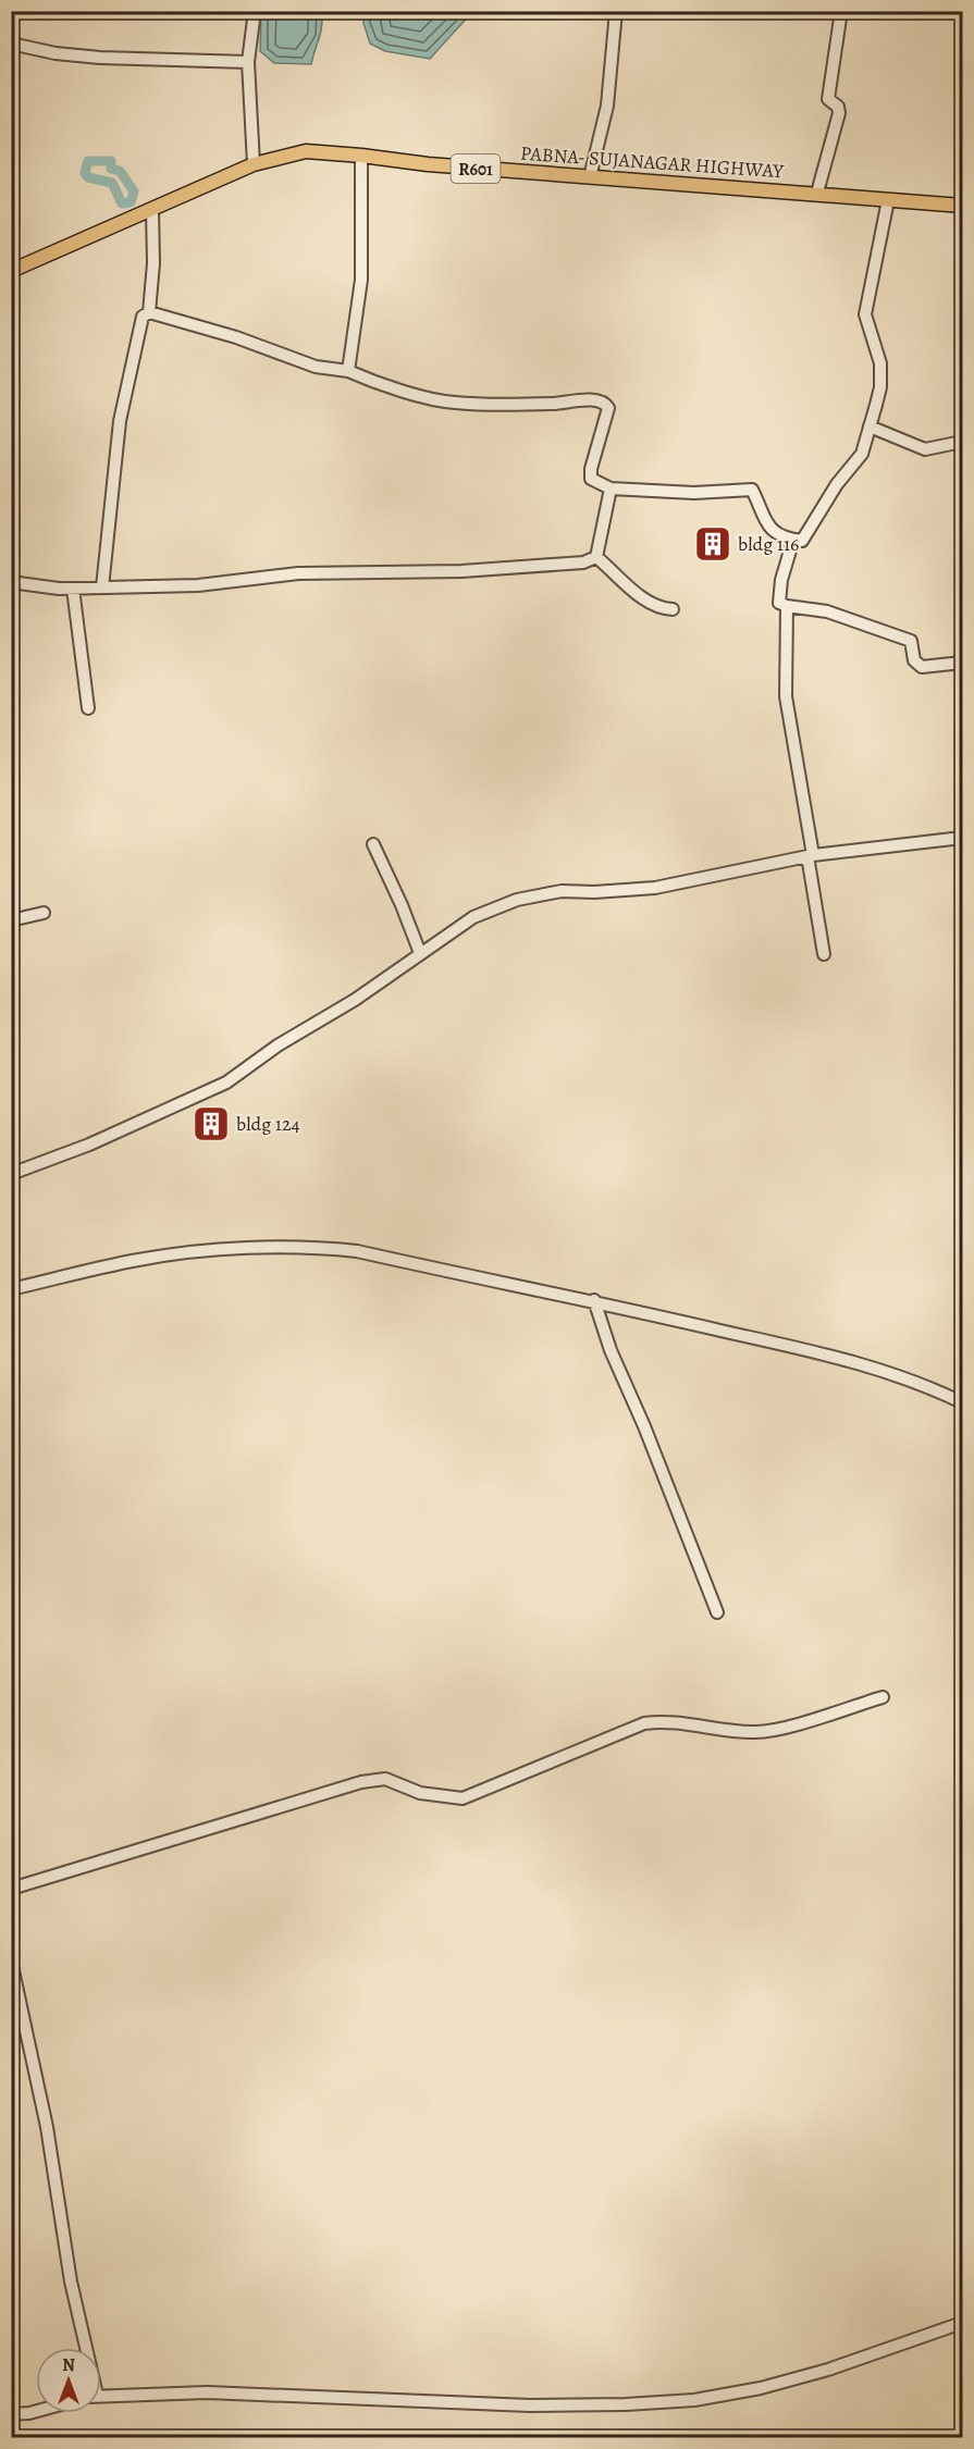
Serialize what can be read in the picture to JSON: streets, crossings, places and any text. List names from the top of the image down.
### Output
{
  "streets": {
    "main road": ["PABNA- SUJANAGAR HIGHWAY", "R601"]
  },
  "places": {
    "building": ["bldg 116", "bldg 124"]
  },
  "north": "top"
}
